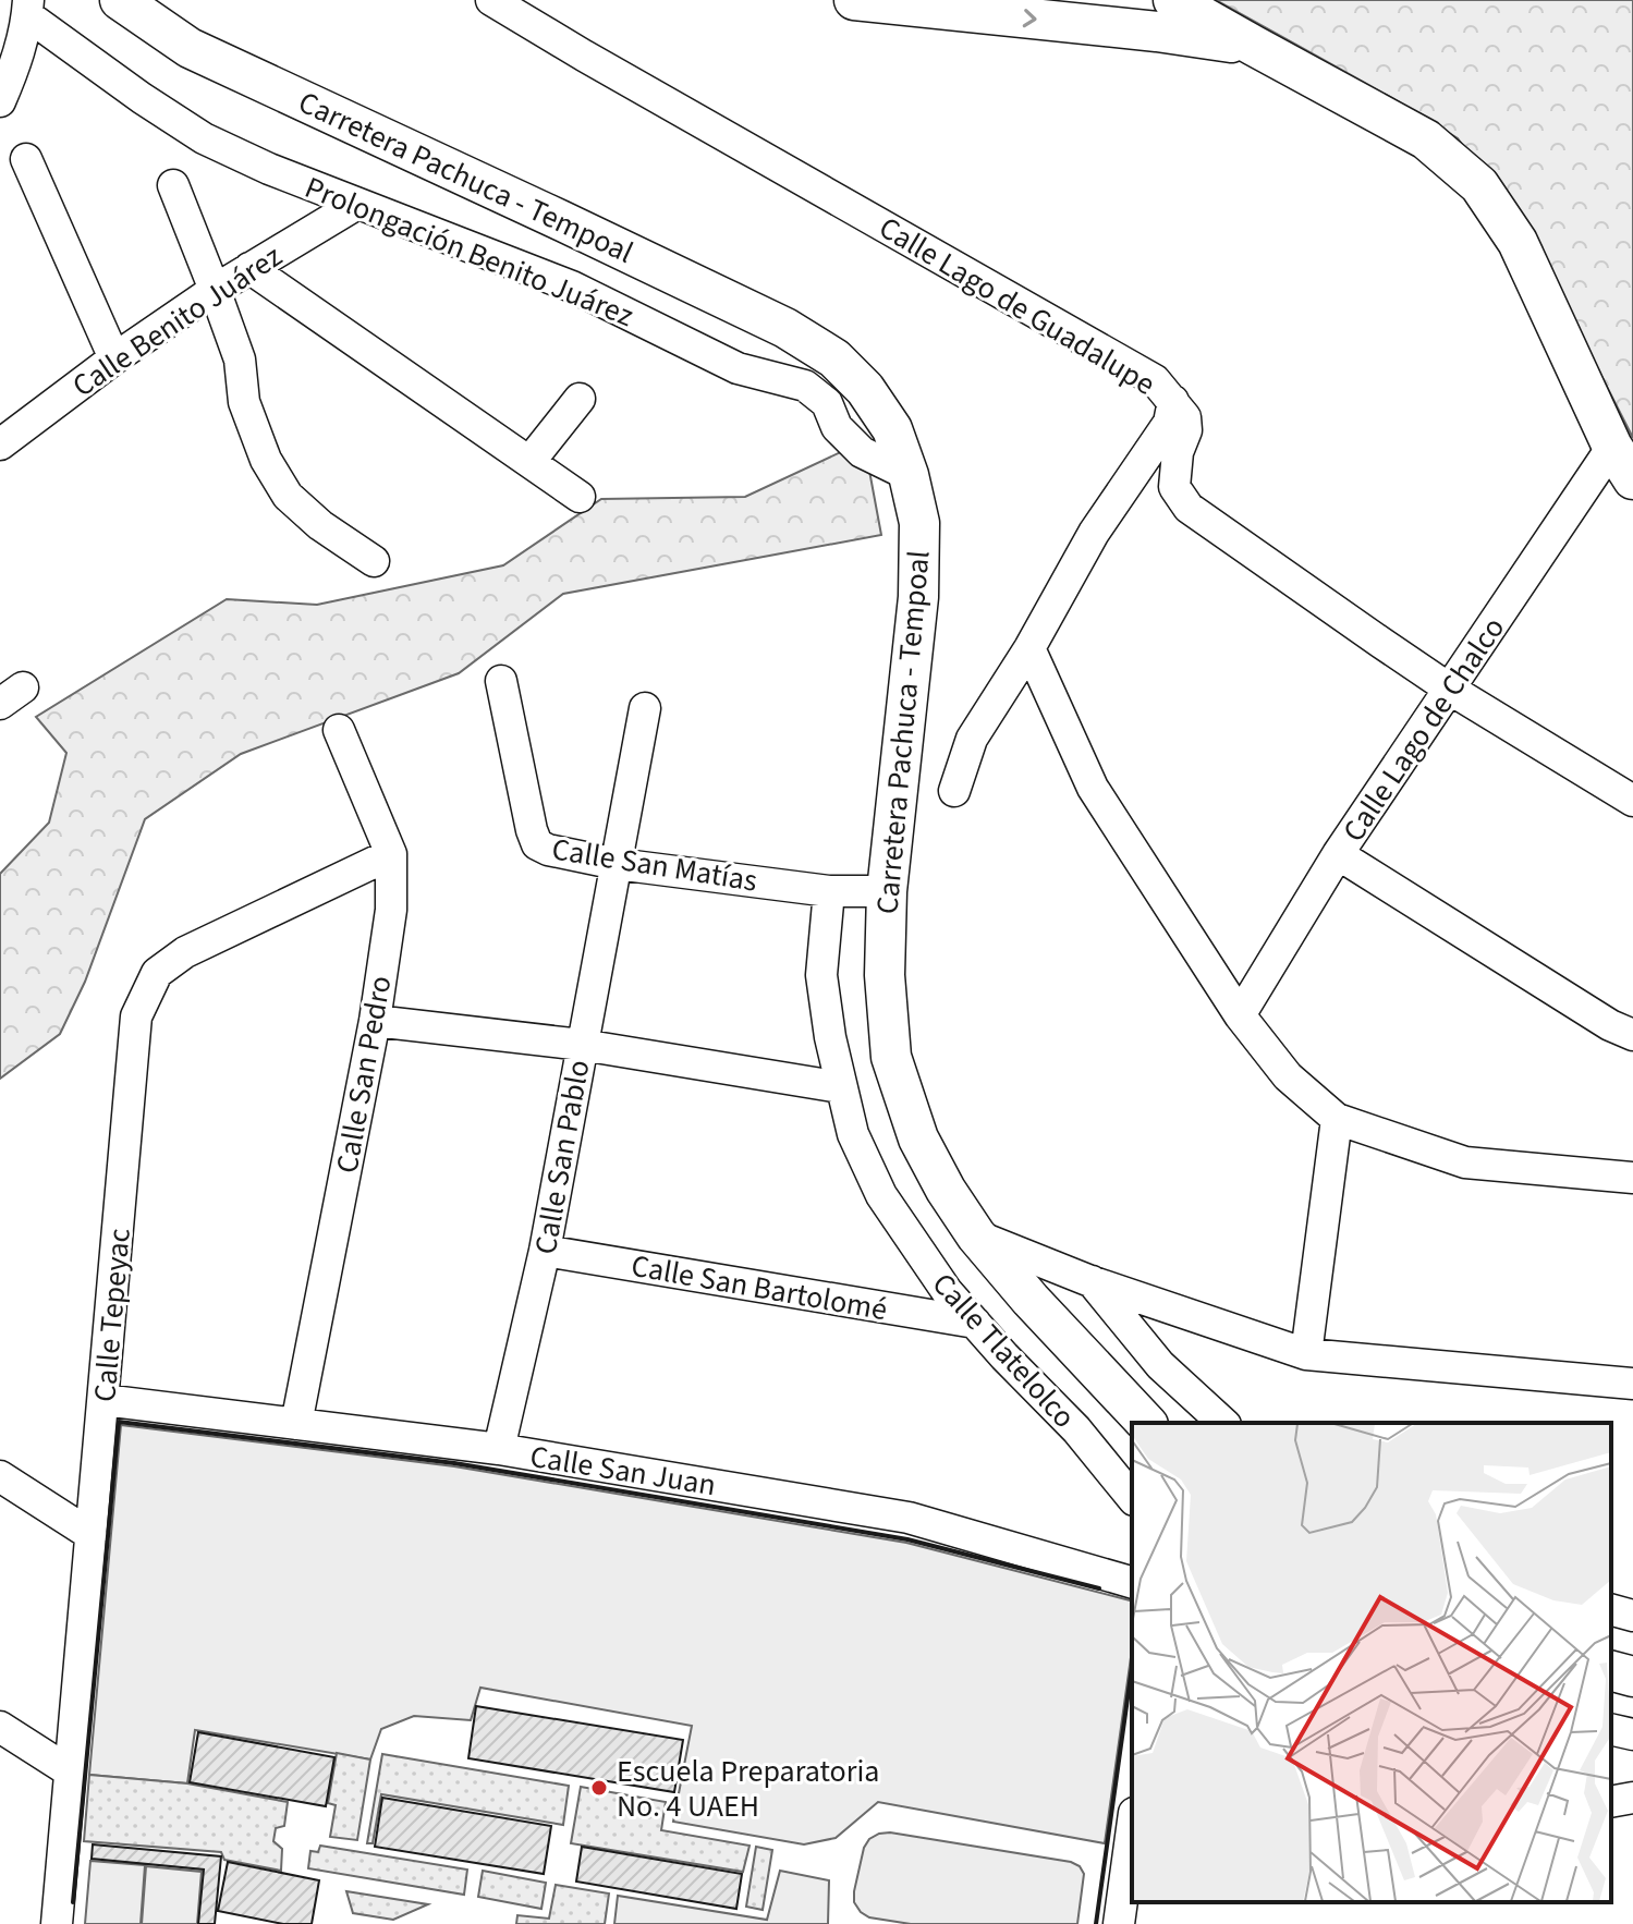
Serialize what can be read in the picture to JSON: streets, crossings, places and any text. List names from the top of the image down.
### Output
{
  "streets": {
    "main road": ["Carretera Pachuca - Tempoal"],
    "street": [
      "Prolongación Benito Juárez",
      "Calle Lago de Guadalupe",
      "Calle Benito Juárez",
      "Calle Lago de Chalco",
      "Calle San Matías",
      "Calle San Pedro",
      "Calle San Pablo",
      "Calle San Bartolomé",
      "Calle Tepeyac",
      "Calle Tlatelolco",
      "Calle San Juan"
    ]
  },
  "crossings": [
    ["Carretera Pachuca - Tempoal", "Prolongación Benito Juárez"],
    ["Carretera Pachuca - Tempoal", "Calle San Matías"],
    ["Prolongación Benito Juárez", "Calle Benito Juárez"],
    ["Calle San Matías", "Calle San Pablo"],
    ["Calle San Matías", "Calle Tlatelolco"],
    ["Calle San Pedro", "Calle Tepeyac"],
    ["Calle San Pedro", "Calle San Juan"],
    ["Calle San Pablo", "Calle San Bartolomé"],
    ["Calle San Pablo", "Calle San Juan"],
    ["Calle San Bartolomé", "Calle Tlatelolco"],
    ["Calle Tepeyac", "Calle San Juan"]
  ],
  "places": ["Escuela Preparatoria No. 4 UAEH"]
}
